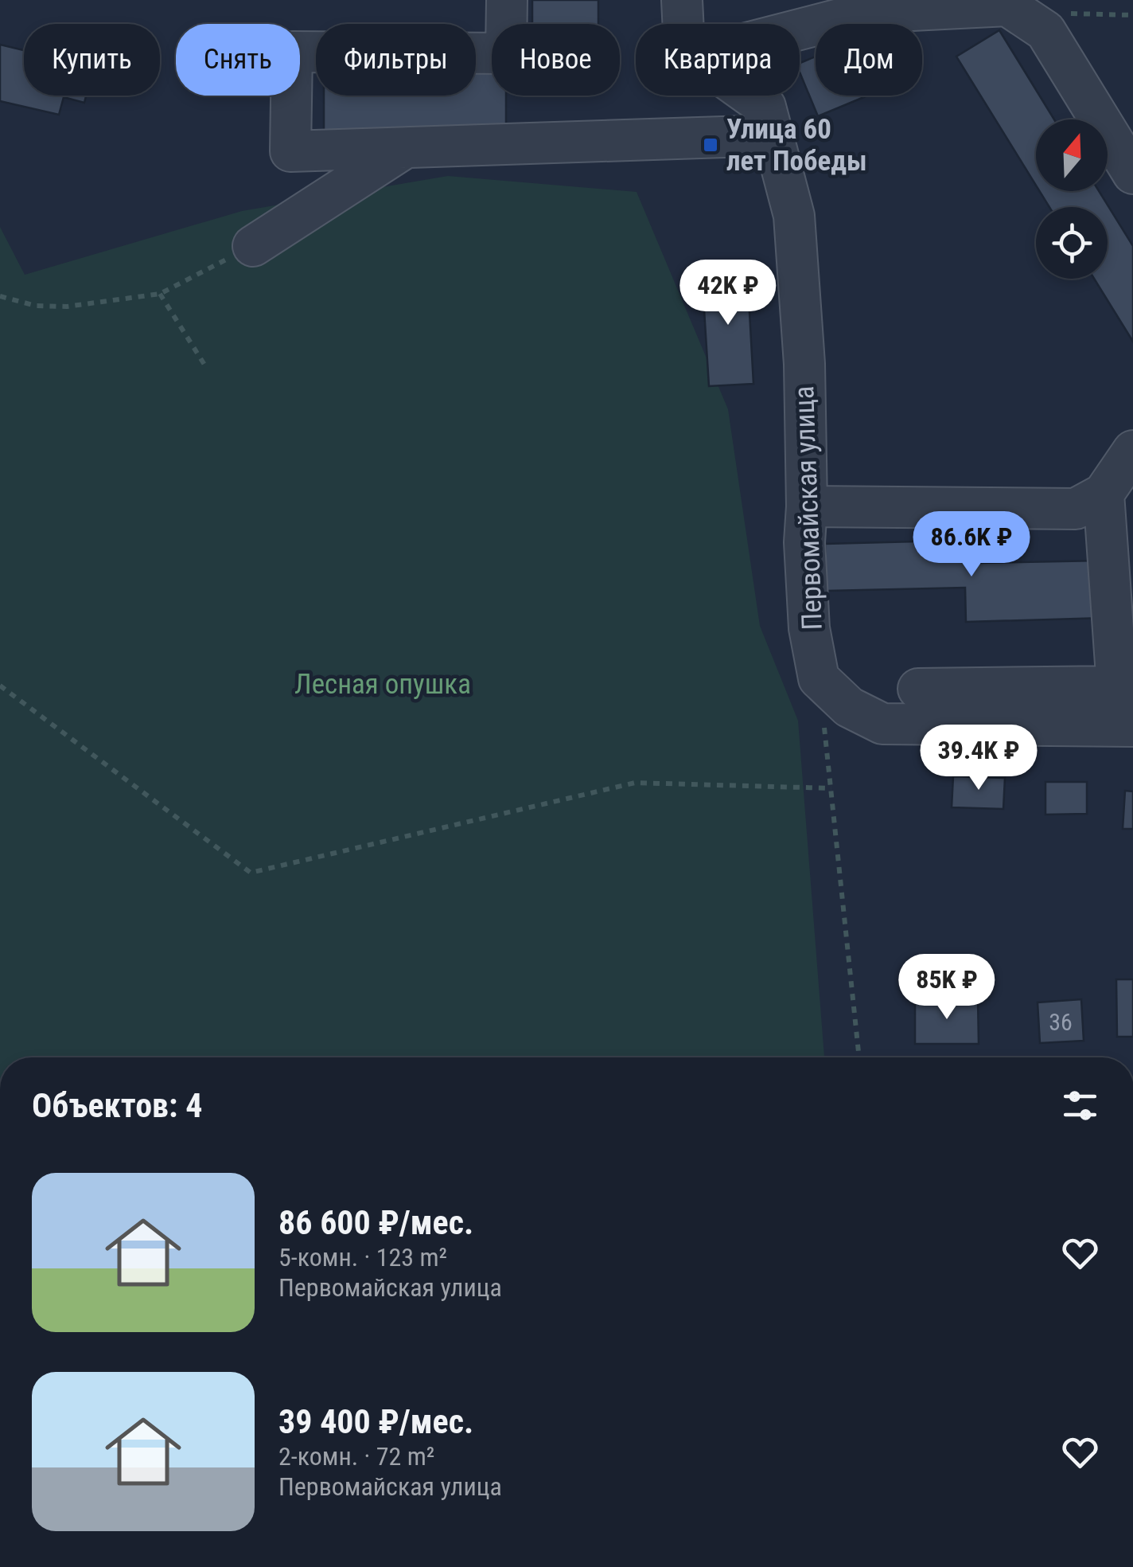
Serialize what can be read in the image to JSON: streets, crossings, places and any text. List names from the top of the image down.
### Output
{
  "streets": {
    "street": ["Первомайская улица"]
  },
  "parks": ["Лесная опушка"],
  "places": {
    "transit": ["Улица 60 лет Победы"]
  },
  "house_numbers": ["36"],
  "north": "top",
  "page": {
    "chip": [
      "Купить",
      "Снять",
      "Фильтры",
      "Новое",
      "Квартира",
      "Дом"
    ],
    "price": [
      "42K ₽",
      "86.6K ₽",
      "39.4K ₽",
      "85K ₽"
    ],
    "heading": "Объектов: 4",
    "list": [
      {
        "name": "86 600 ₽/мес.",
        "note": "5-комн. · 123 m² · Первомайская улица"
      },
      {
        "name": "39 400 ₽/мес.",
        "note": "2-комн. · 72 m² · Первомайская улица"
      }
    ]
  }
}
